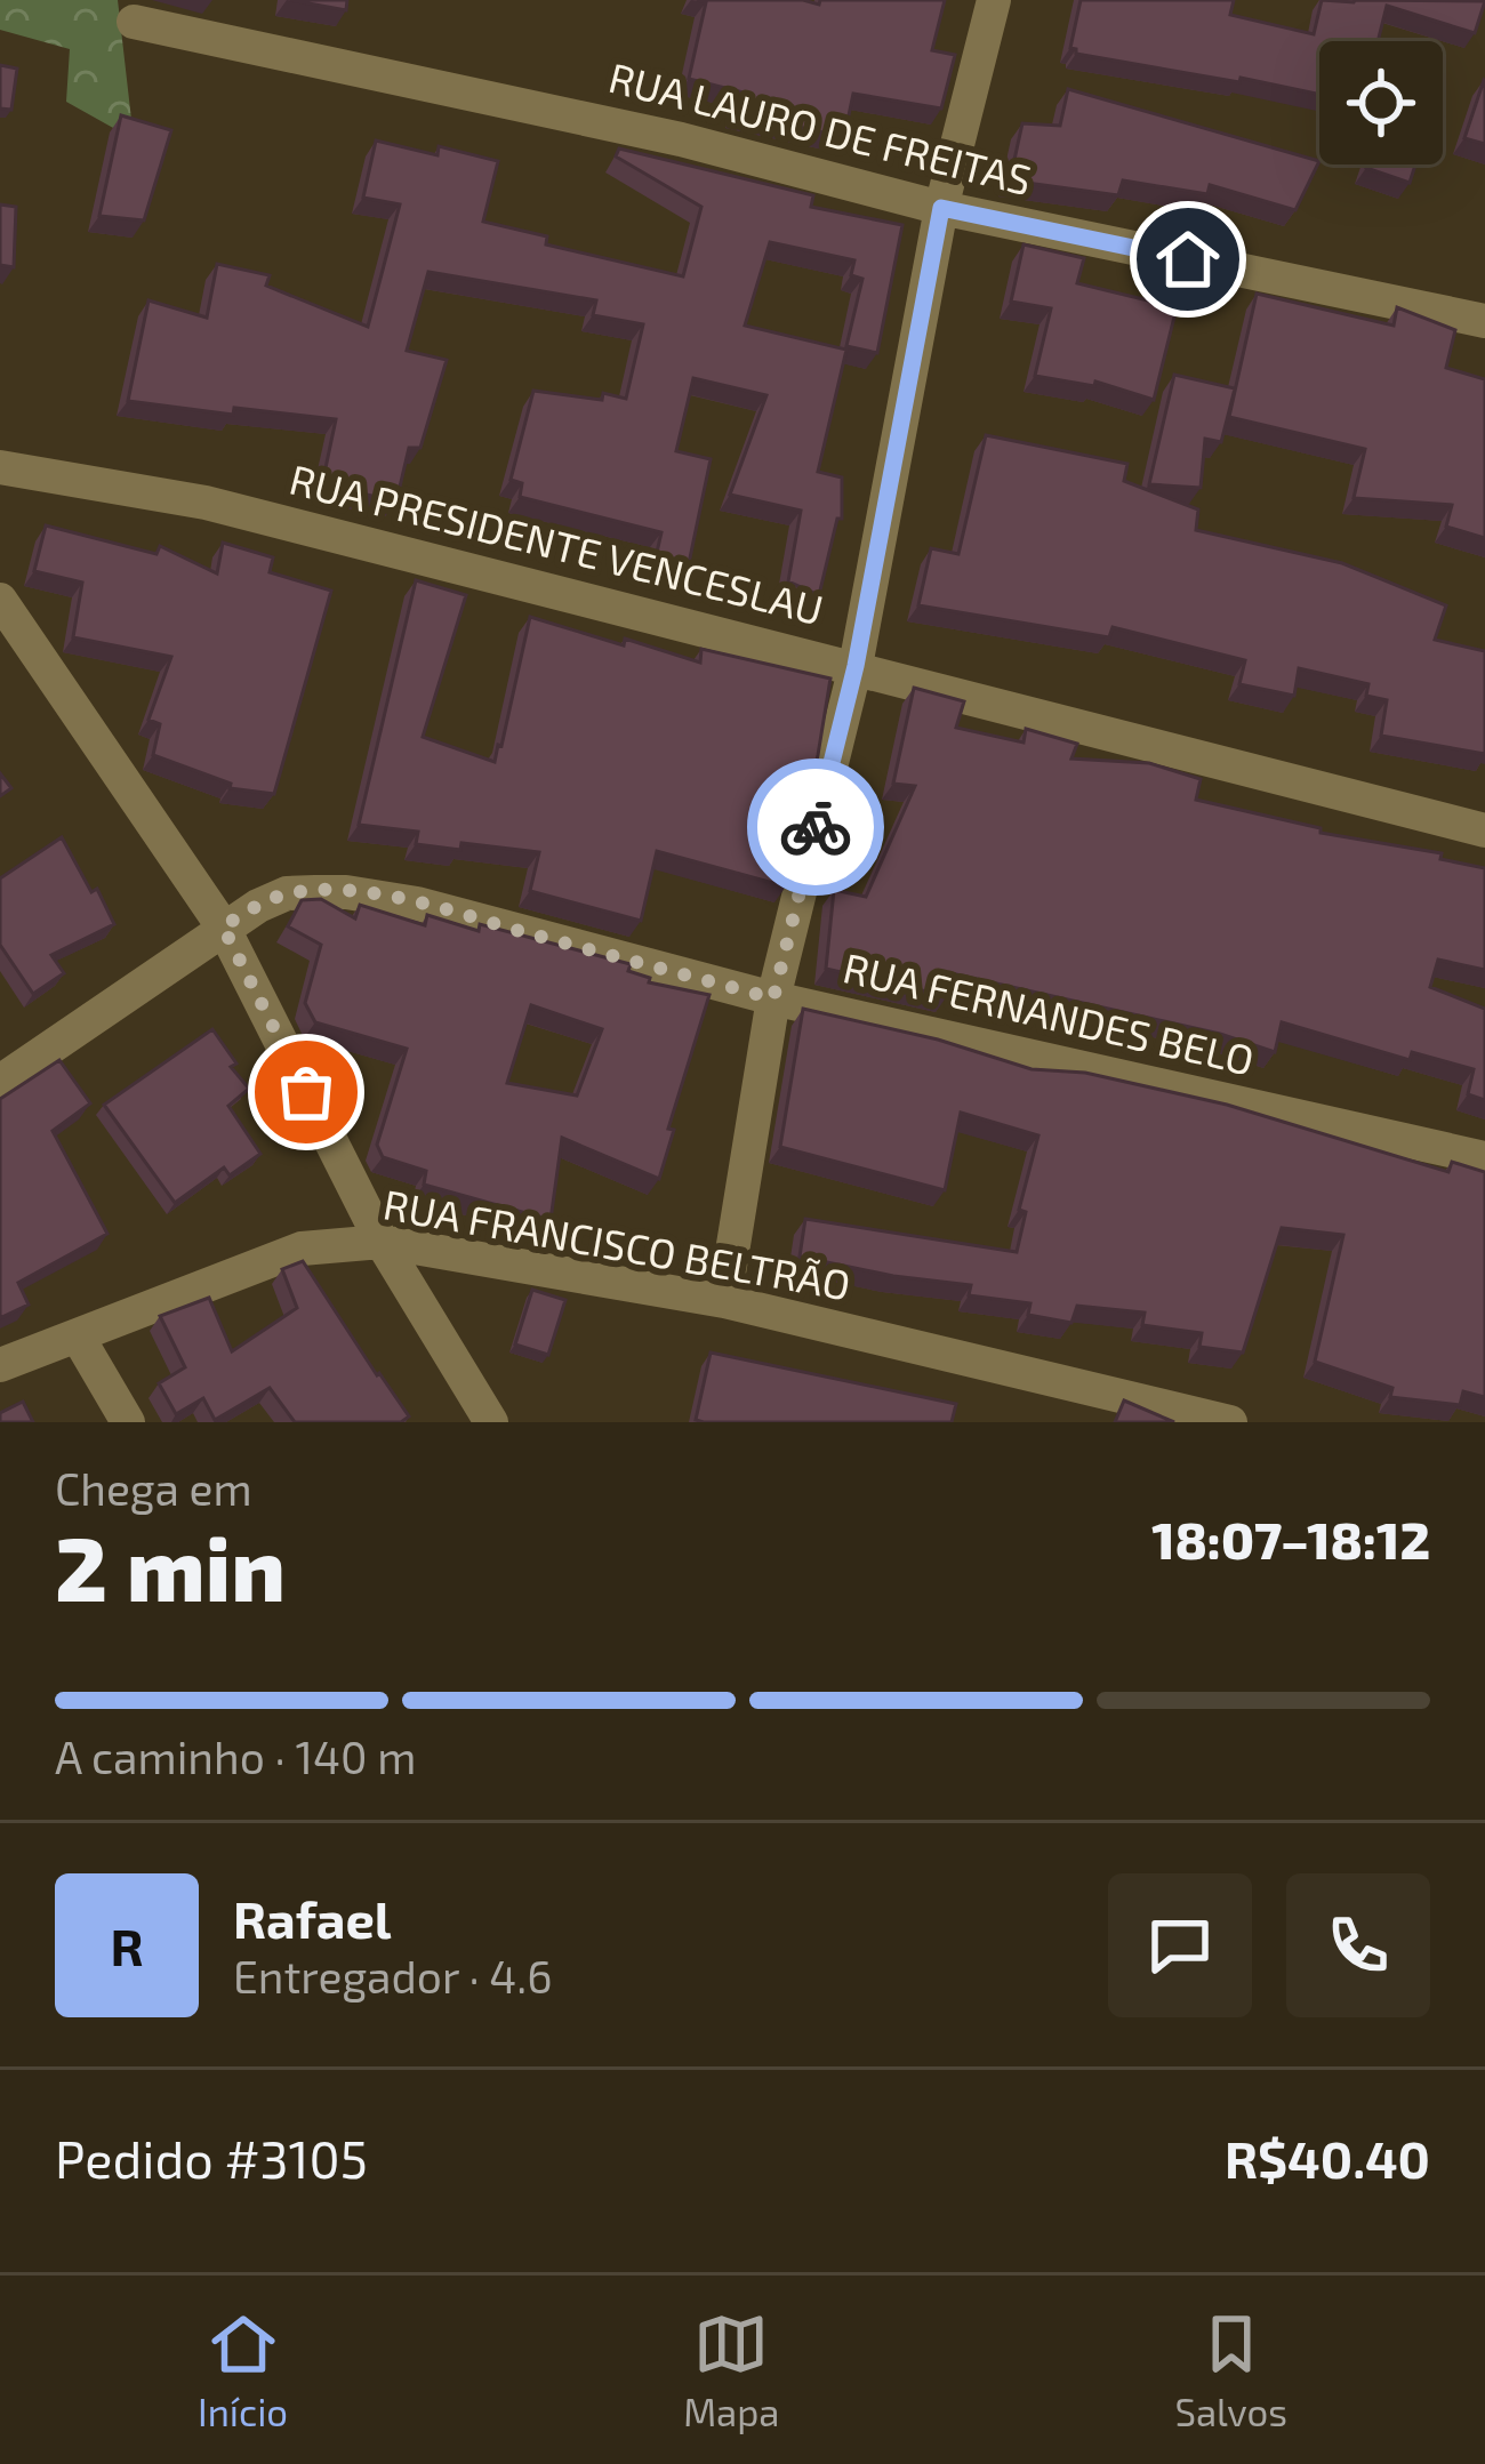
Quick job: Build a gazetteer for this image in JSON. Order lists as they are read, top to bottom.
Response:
{
  "streets": {
    "street": [
      "RUA LAURO DE FREITAS",
      "RUA PRESIDENTE VENCESLAU",
      "RUA FERNANDES BELO",
      "RUA FRANCISCO BELTRÃO"
    ]
  },
  "page": {
    "heading": ["2 min", "Chega em", "18:07–18:12"],
    "panel": [
      "Rafael",
      "Entregador · 4.6",
      "Pedido #3105",
      "R$40.40"
    ],
    "bar": "A caminho · 140 m",
    "round": "R",
    "tabs": ["Início", "Mapa", "Salvos"]
  }
}
